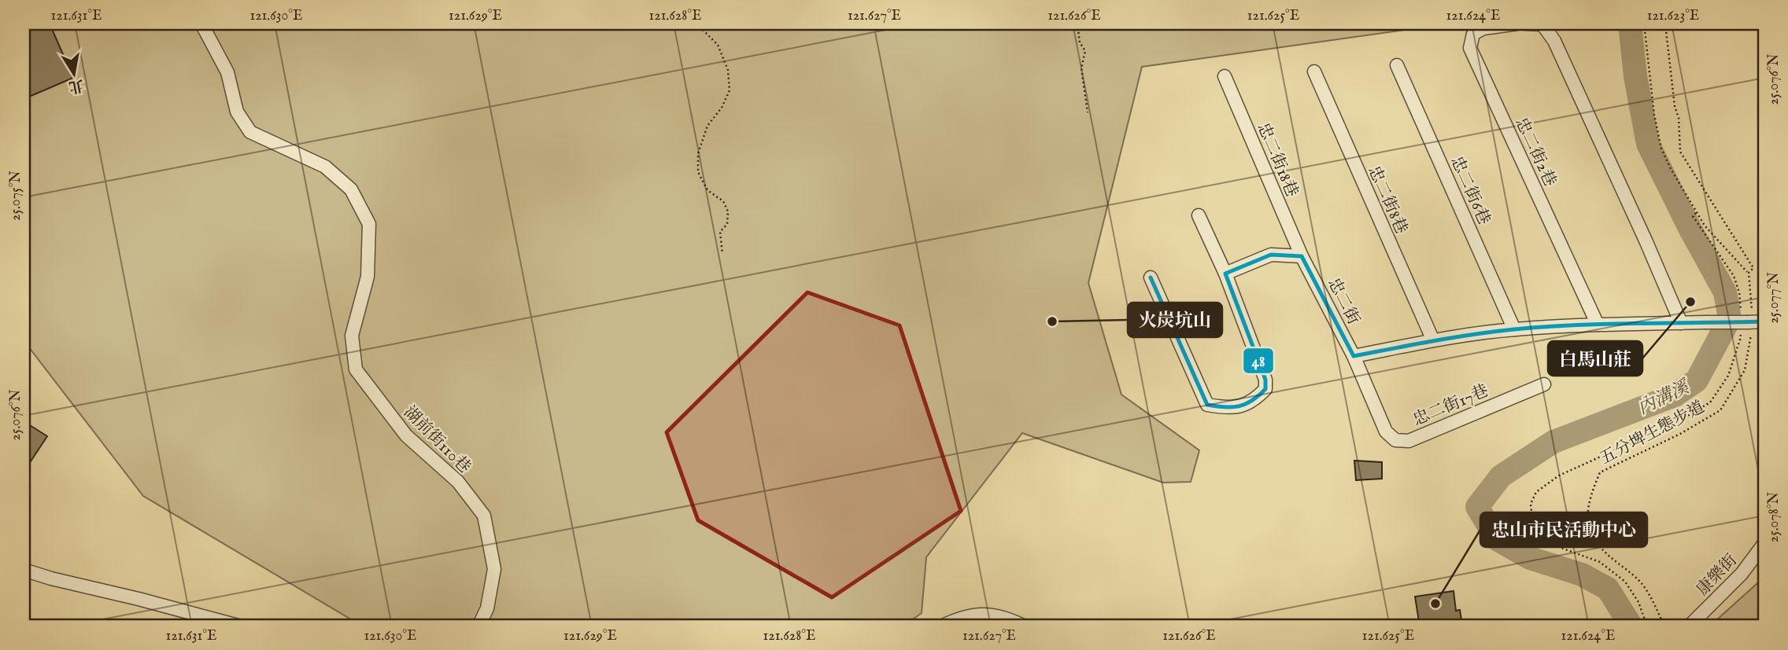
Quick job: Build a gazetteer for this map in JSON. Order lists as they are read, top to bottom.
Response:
{
  "streets": {
    "street": [
      "忠二街2巷",
      "忠二街18巷",
      "忠二街6巷",
      "忠二街8巷",
      "忠二街",
      "忠二街17巷",
      "湖前街110巷",
      "康樂街"
    ],
    "path": ["五分埤生態步道"]
  },
  "crossings": [
    ["忠二街18巷", "忠二街"],
    ["忠二街", "忠二街17巷"]
  ],
  "water": ["內溝溪"],
  "places": ["白馬山莊", "火炭坑山", "忠山市民活動中心"],
  "lines": ["transit line 48"],
  "north": "bottom",
  "coordinates": [
    "121.631°E",
    "121.630°E",
    "121.629°E",
    "121.628°E",
    "121.627°E",
    "121.626°E",
    "121.625°E",
    "121.624°E",
    "121.623°E",
    "25.076°N",
    "25.075°N",
    "25.077°N",
    "25.078°N"
  ]
}
